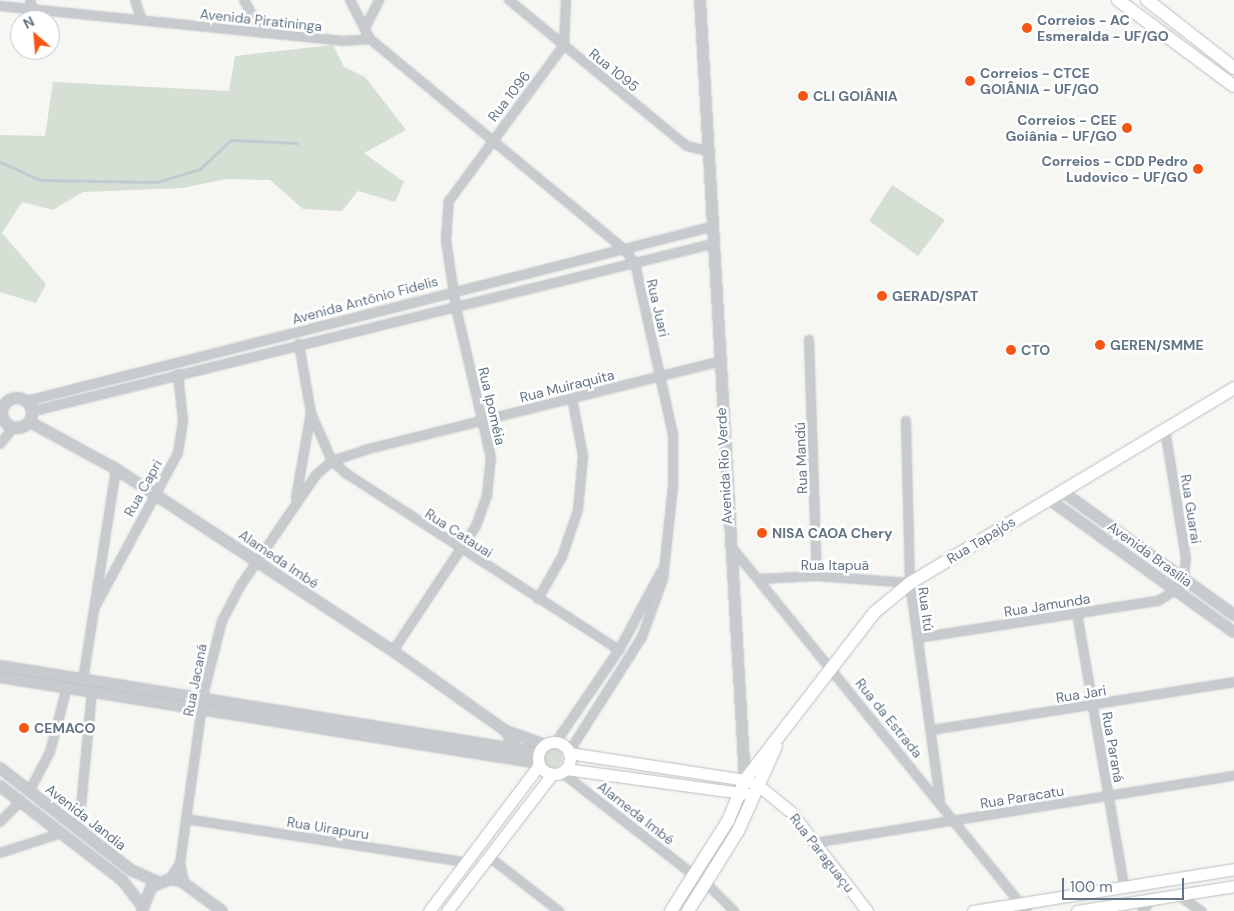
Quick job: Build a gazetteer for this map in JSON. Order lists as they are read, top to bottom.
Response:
{
  "streets": {
    "main road": ["Avenida Rio Verde", "Rua Tapajós", "Rua Paraguaçu"],
    "street": [
      "Avenida Piratininga",
      "Rua 1095",
      "Rua 1096",
      "Avenida Antônio Fidelis",
      "Rua Juari",
      "Rua Muiraquita",
      "Rua Ipoméia",
      "Rua Mandú",
      "Rua Capri",
      "Rua Guarai",
      "Rua Catauai",
      "Avenida Brasília",
      "Alameda Imbé",
      "Rua Itapuã",
      "Rua Jamunda",
      "Rua Itú",
      "Rua Jacaná",
      "Rua Jari",
      "Rua da Estrada",
      "Rua Paraná",
      "Rua Paracatu",
      "Avenida Jandia",
      "Rua Uirapuru"
    ]
  },
  "crossings": [
    ["Rua 1095", "Rua 1096"],
    ["Rua 1095", "Avenida Rio Verde"],
    ["Rua 1096", "Rua Ipoméia"],
    ["Avenida Antônio Fidelis", "Rua Juari"],
    ["Avenida Antônio Fidelis", "Rua Ipoméia"],
    ["Avenida Antônio Fidelis", "Avenida Rio Verde"],
    ["Avenida Antônio Fidelis", "Rua Capri"],
    ["Avenida Antônio Fidelis", "Alameda Imbé"],
    ["Avenida Antônio Fidelis", "Rua Jacaná"],
    ["Rua Juari", "Rua Muiraquita"],
    ["Rua Muiraquita", "Rua Ipoméia"],
    ["Rua Muiraquita", "Avenida Rio Verde"],
    ["Rua Muiraquita", "Rua Catauai"],
    ["Rua Ipoméia", "Rua Catauai"],
    ["Rua Ipoméia", "Alameda Imbé"],
    ["Rua Mandú", "Rua Itapuã"],
    ["Avenida Rio Verde", "Rua Tapajós"],
    ["Avenida Rio Verde", "Alameda Imbé"],
    ["Avenida Rio Verde", "Rua da Estrada"],
    ["Rua Capri", "Alameda Imbé"],
    ["Rua Guarai", "Rua Tapajós"],
    ["Rua Guarai", "Avenida Brasília"],
    ["Rua Tapajós", "Avenida Brasília"],
    ["Rua Tapajós", "Rua Itapuã"],
    ["Rua Tapajós", "Rua Itú"],
    ["Rua Tapajós", "Rua da Estrada"],
    ["Rua Tapajós", "Rua Paraguaçu"],
    ["Avenida Brasília", "Rua Jamunda"],
    ["Alameda Imbé", "Rua Jacaná"],
    ["Rua Itapuã", "Rua Itú"],
    ["Rua Itapuã", "Rua da Estrada"],
    ["Rua Jamunda", "Rua Itú"],
    ["Rua Jamunda", "Rua Paraná"],
    ["Rua Itú", "Rua Jari"],
    ["Rua Itú", "Rua da Estrada"],
    ["Rua Jacaná", "Rua Uirapuru"],
    ["Rua Jari", "Rua Paraná"],
    ["Rua da Estrada", "Rua Paracatu"],
    ["Rua Paraná", "Rua Paracatu"],
    ["Rua Paracatu", "Rua Paraguaçu"]
  ],
  "places": [
    "Correios - AC Esmeralda - UF/GO",
    "Correios - CTCE GOIÂNIA - UF/GO",
    "CLI GOIÂNIA",
    "Correios - CEE Goiânia - UF/GO",
    "Correios - CDD Pedro Ludovico - UF/GO",
    "GERAD/SPAT",
    "GEREN/SMME",
    "CTO",
    "NISA CAOA Chery",
    "CEMACO"
  ],
  "scale_bar": "100 m",
  "north": "top left"
}
